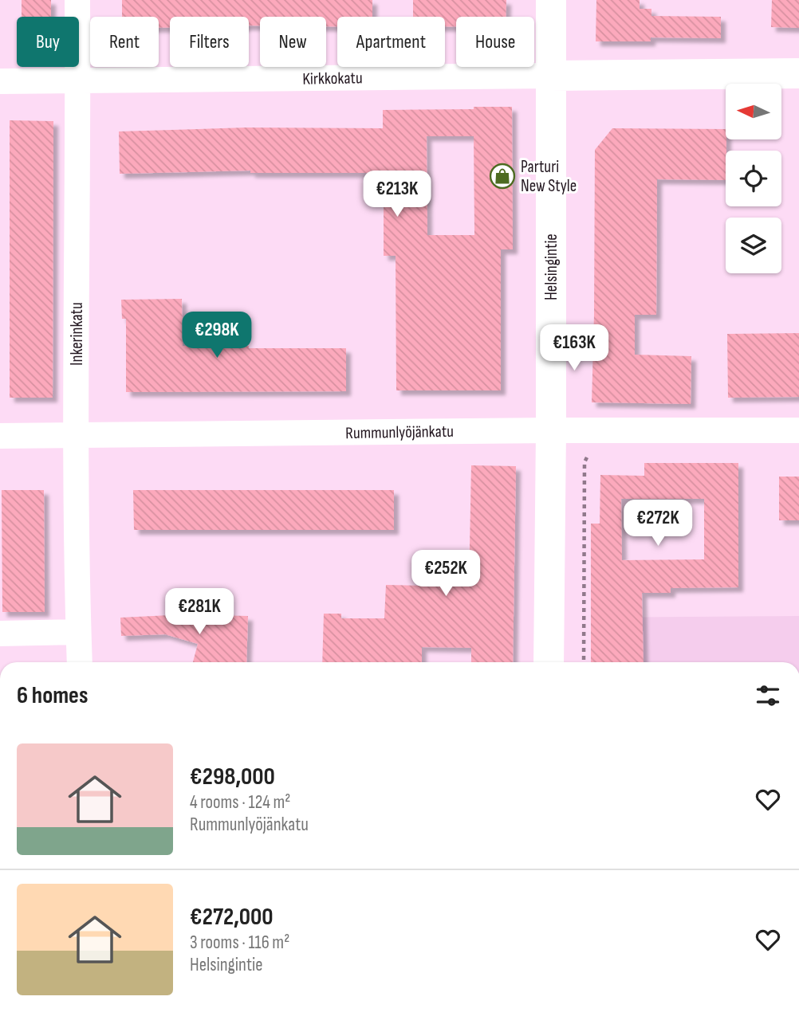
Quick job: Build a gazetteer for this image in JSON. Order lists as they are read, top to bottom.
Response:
{
  "streets": {
    "main road": ["Kirkkokatu", "Helsingintie"],
    "street": ["Inkerinkatu", "Rummunlyöjänkatu"]
  },
  "crossings": [
    ["Kirkkokatu", "Helsingintie"],
    ["Kirkkokatu", "Inkerinkatu"],
    ["Helsingintie", "Rummunlyöjänkatu"],
    ["Inkerinkatu", "Rummunlyöjänkatu"]
  ],
  "places": {
    "shop": ["Parturi New Style"]
  },
  "north": "left",
  "page": {
    "chip": [
      "Buy",
      "Rent",
      "Filters",
      "New",
      "Apartment",
      "House"
    ],
    "price": [
      "€213K",
      "€298K",
      "€163K",
      "€272K",
      "€252K",
      "€281K"
    ],
    "heading": "6 homes",
    "list": [
      {
        "name": "€298,000",
        "note": "4 rooms · 124 m² · Rummunlyöjänkatu"
      },
      {
        "name": "€272,000",
        "note": "3 rooms · 116 m² · Helsingintie"
      }
    ]
  }
}
